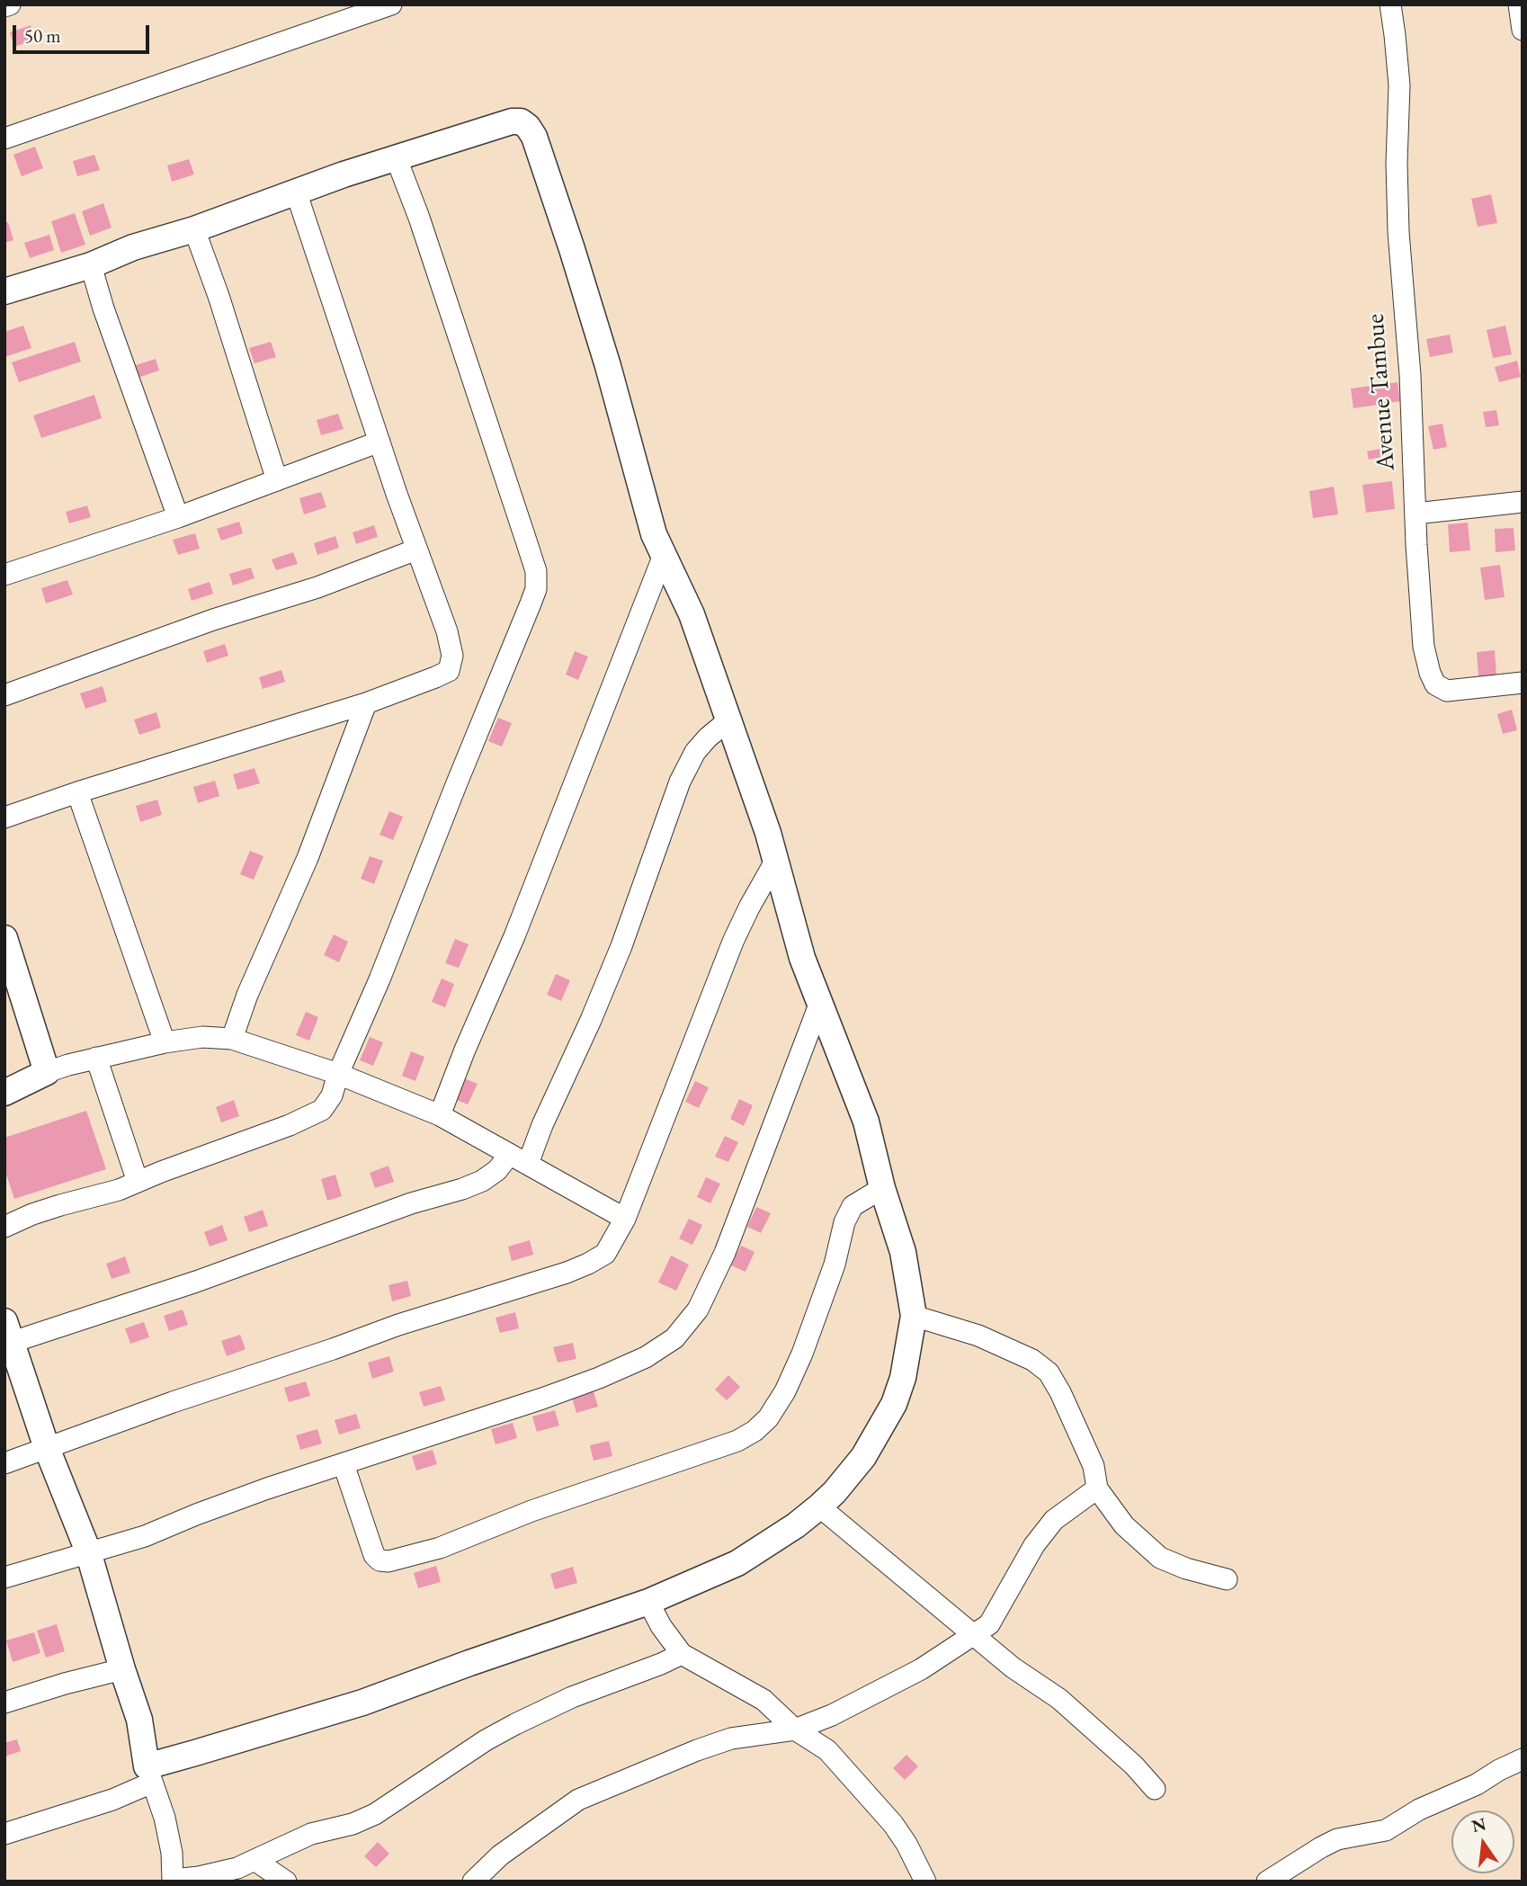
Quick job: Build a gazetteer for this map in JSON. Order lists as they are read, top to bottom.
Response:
{
  "streets": {
    "street": ["Avenue Tambue"]
  },
  "scale_bar": "50 m",
  "north": "top"
}
